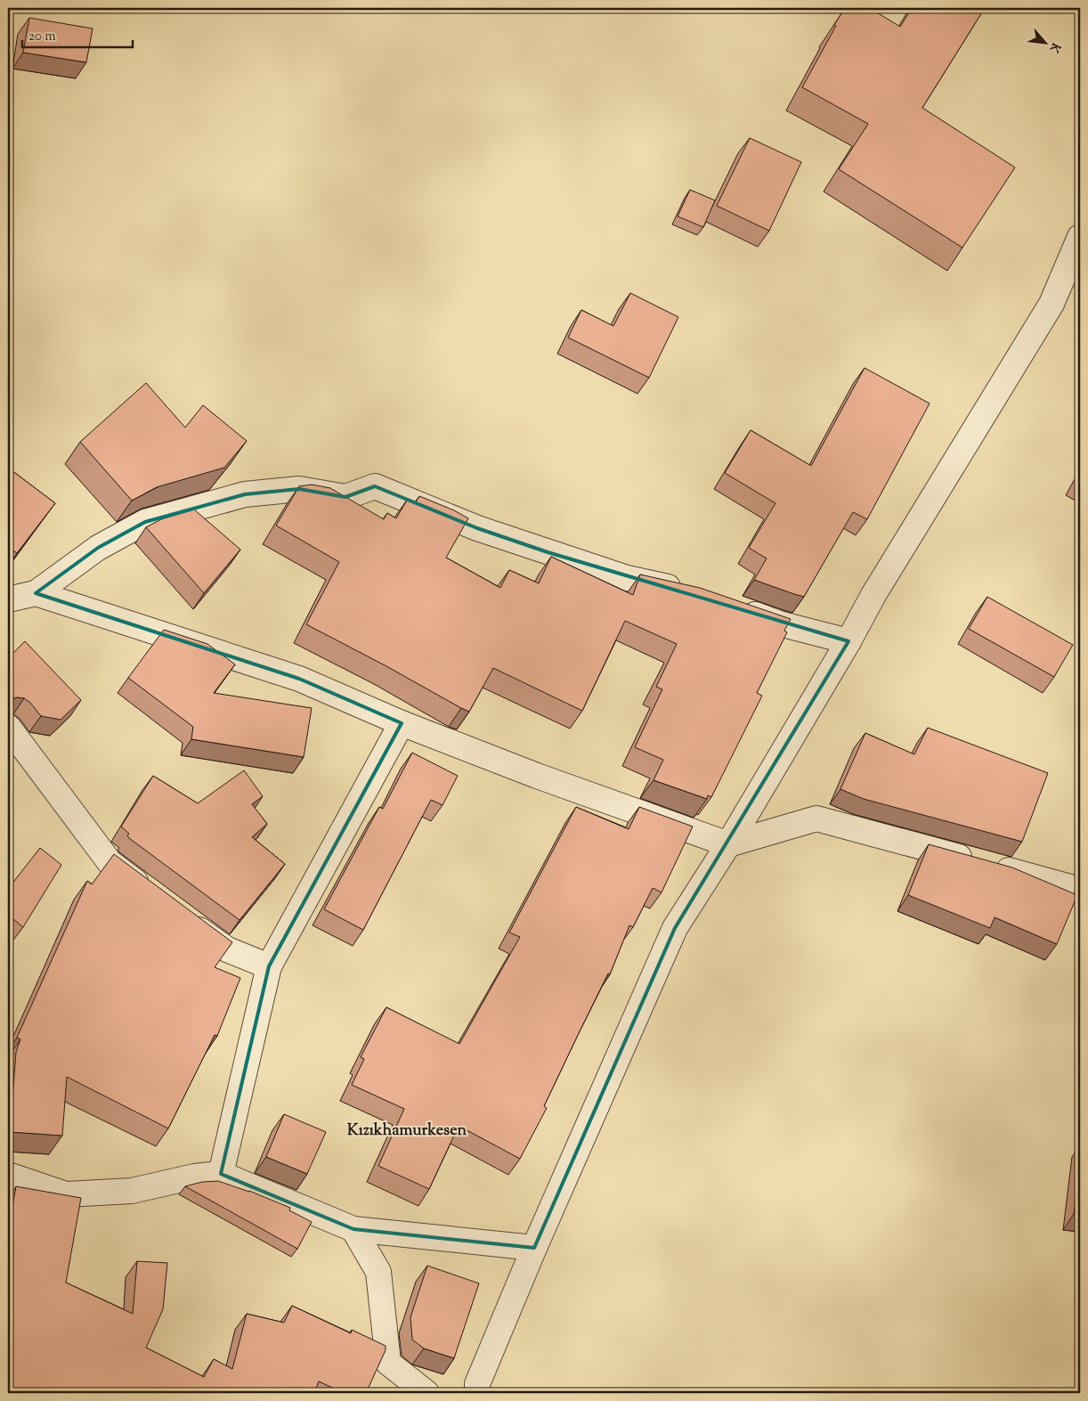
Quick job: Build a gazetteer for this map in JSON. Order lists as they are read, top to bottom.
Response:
{
  "districts": ["Kızıkhamurkesen"],
  "scale_bar": "20 m",
  "north": "bottom right"
}
